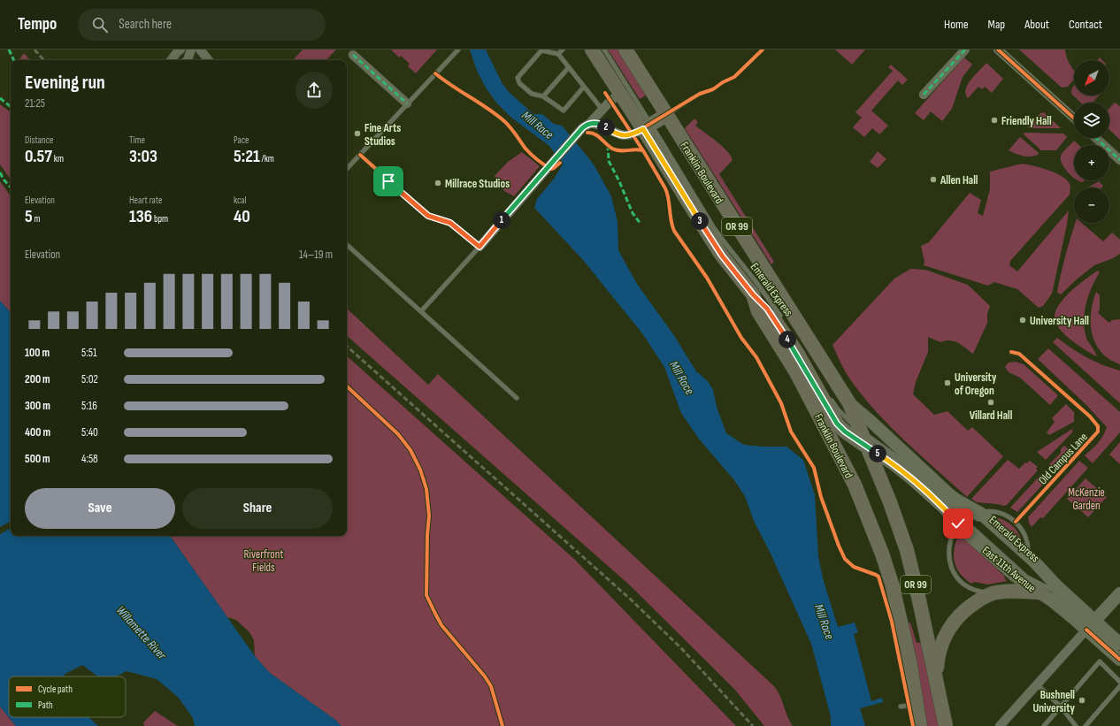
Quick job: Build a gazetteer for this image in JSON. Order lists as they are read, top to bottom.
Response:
{
  "streets": {
    "main road": ["Franklin Boulevard", "OR 99", "East 11th Avenue"],
    "lane": ["Emerald Express", "Old Campus Lane"]
  },
  "crossings": [
    ["Franklin Boulevard", "Emerald Express"],
    ["Franklin Boulevard", "East 11th Avenue"],
    ["Emerald Express", "East 11th Avenue"],
    ["Old Campus Lane", "East 11th Avenue"]
  ],
  "water": ["Mill Race", "Willamette River"],
  "parks": ["McKenzie Garden", "Riverfront Fields"],
  "places": [
    "Friendly Hall",
    "Fine Arts Studios",
    "Allen Hall",
    "Millrace Studios",
    "University Hall",
    "University of Oregon",
    "Villard Hall",
    "Bushnell University"
  ],
  "legend": ["Cycle path", "Path"],
  "north": "bottom left",
  "page": {
    "header": "Tempo",
    "search": "Search here",
    "nav": [
      "Home",
      "Map",
      "About",
      "Contact"
    ],
    "map_buttons": ["+", "−"],
    "heading": ["Evening run", "21:25"],
    "pins": [
      "2",
      "1",
      "3",
      "4",
      "5"
    ],
    "stats": [
      ["Distance", "0.57 km"],
      ["Time", "3:03"],
      ["Pace", "5:21 /km"],
      ["Elevation", "5 m"],
      ["Heart rate", "136 bpm"],
      ["kcal", "40"]
    ],
    "chart": ["Elevation", "14–19 m"],
    "list": [
      {
        "name": "100 m",
        "note": "5:51"
      },
      {
        "name": "200 m",
        "note": "5:02"
      },
      {
        "name": "300 m",
        "note": "5:16"
      },
      {
        "name": "400 m",
        "note": "5:40"
      },
      {
        "name": "500 m",
        "note": "4:58"
      }
    ],
    "buttons": ["Save", "Share"]
  }
}
